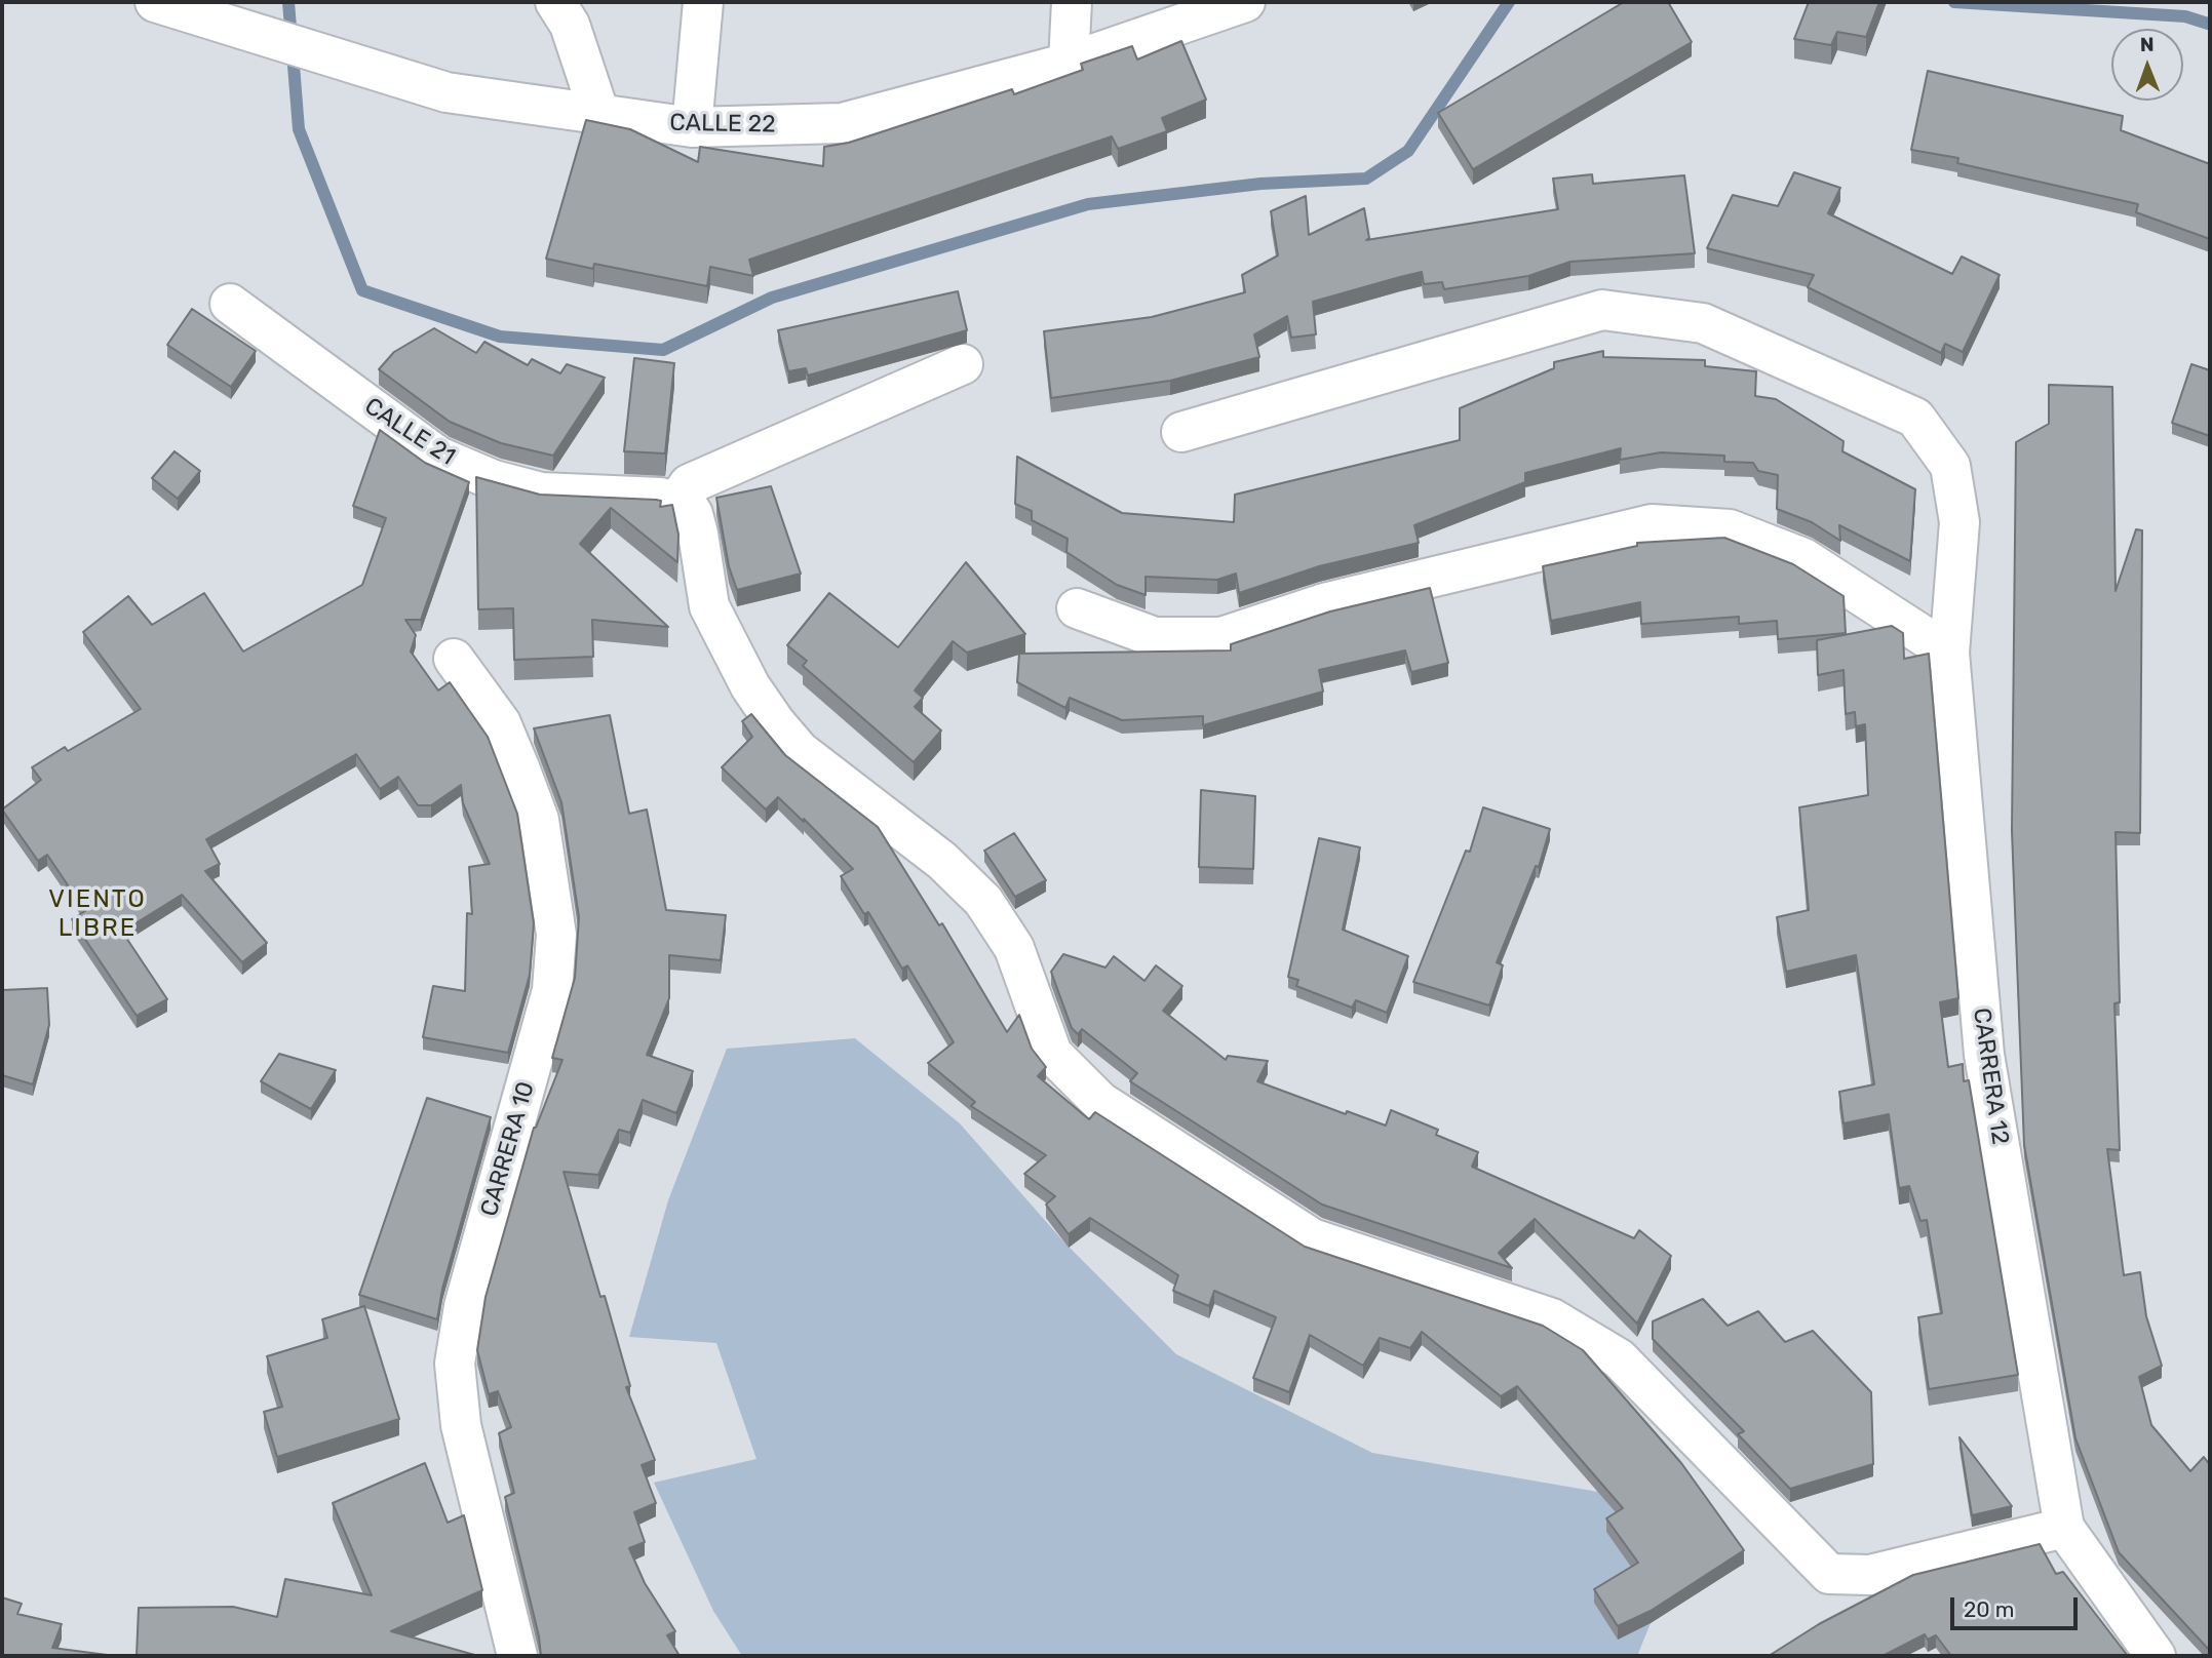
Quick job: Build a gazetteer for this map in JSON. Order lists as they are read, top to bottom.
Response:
{
  "streets": {
    "street": [
      "CALLE 22",
      "CALLE 21",
      "CARRERA 12",
      "CARRERA 10"
    ]
  },
  "districts": ["VIENTO LIBRE"],
  "scale_bar": "20 m",
  "north": "top"
}
